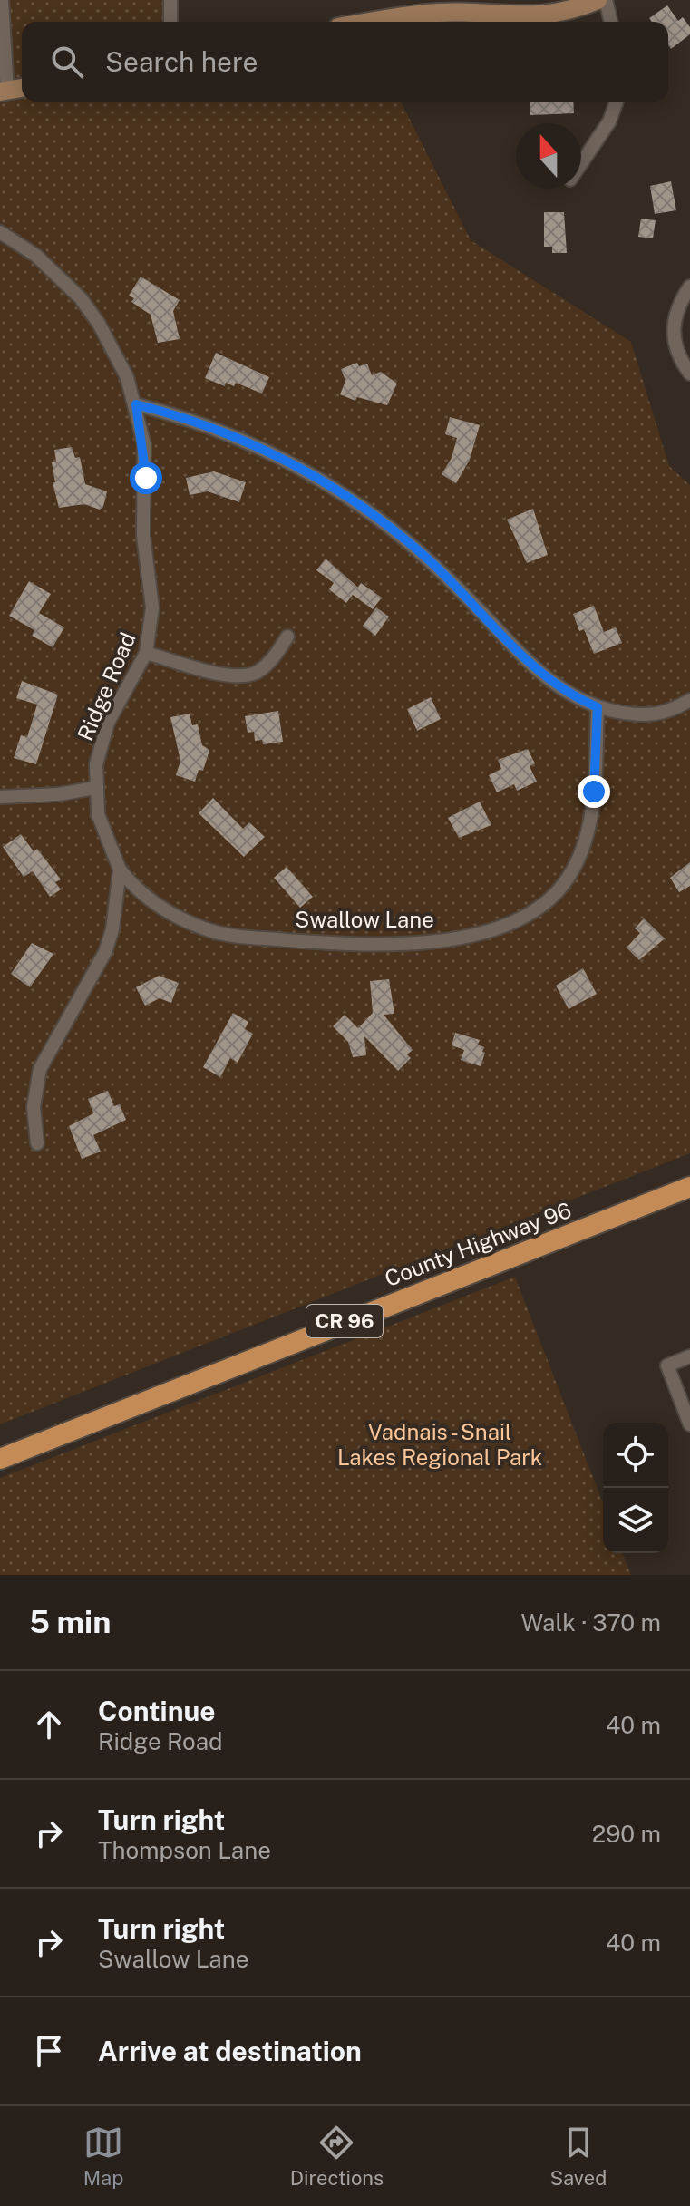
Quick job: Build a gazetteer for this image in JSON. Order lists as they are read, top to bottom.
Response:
{
  "streets": {
    "main road": ["County Highway 96", "CR 96"],
    "street": ["Ridge Road", "Swallow Lane"]
  },
  "crossings": [
    ["Ridge Road", "Swallow Lane"]
  ],
  "parks": ["Vadnais - Snail Lakes Regional Park"],
  "north": "top",
  "page": {
    "search": "Search here",
    "heading": ["5 min", "Walk · 370 m"],
    "list": [
      ["Continue", "Ridge Road", "40 m"],
      ["Turn right", "Thompson Lane", "290 m"],
      ["Turn right", "Swallow Lane", "40 m"],
      "Arrive at destination"
    ],
    "nav": ["Map", "Directions", "Saved"]
  }
}
